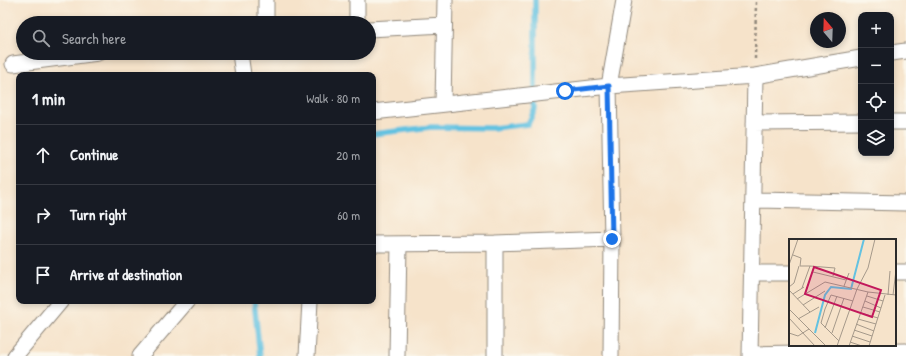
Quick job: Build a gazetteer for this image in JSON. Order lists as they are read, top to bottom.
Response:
{
  "north": "top",
  "page": {
    "map_buttons": ["+", "−"],
    "search": "Search here",
    "heading": ["1 min", "Walk · 80 m"],
    "list": [
      ["Continue", "20 m"],
      ["Turn right", "60 m"],
      "Arrive at destination"
    ]
  }
}
